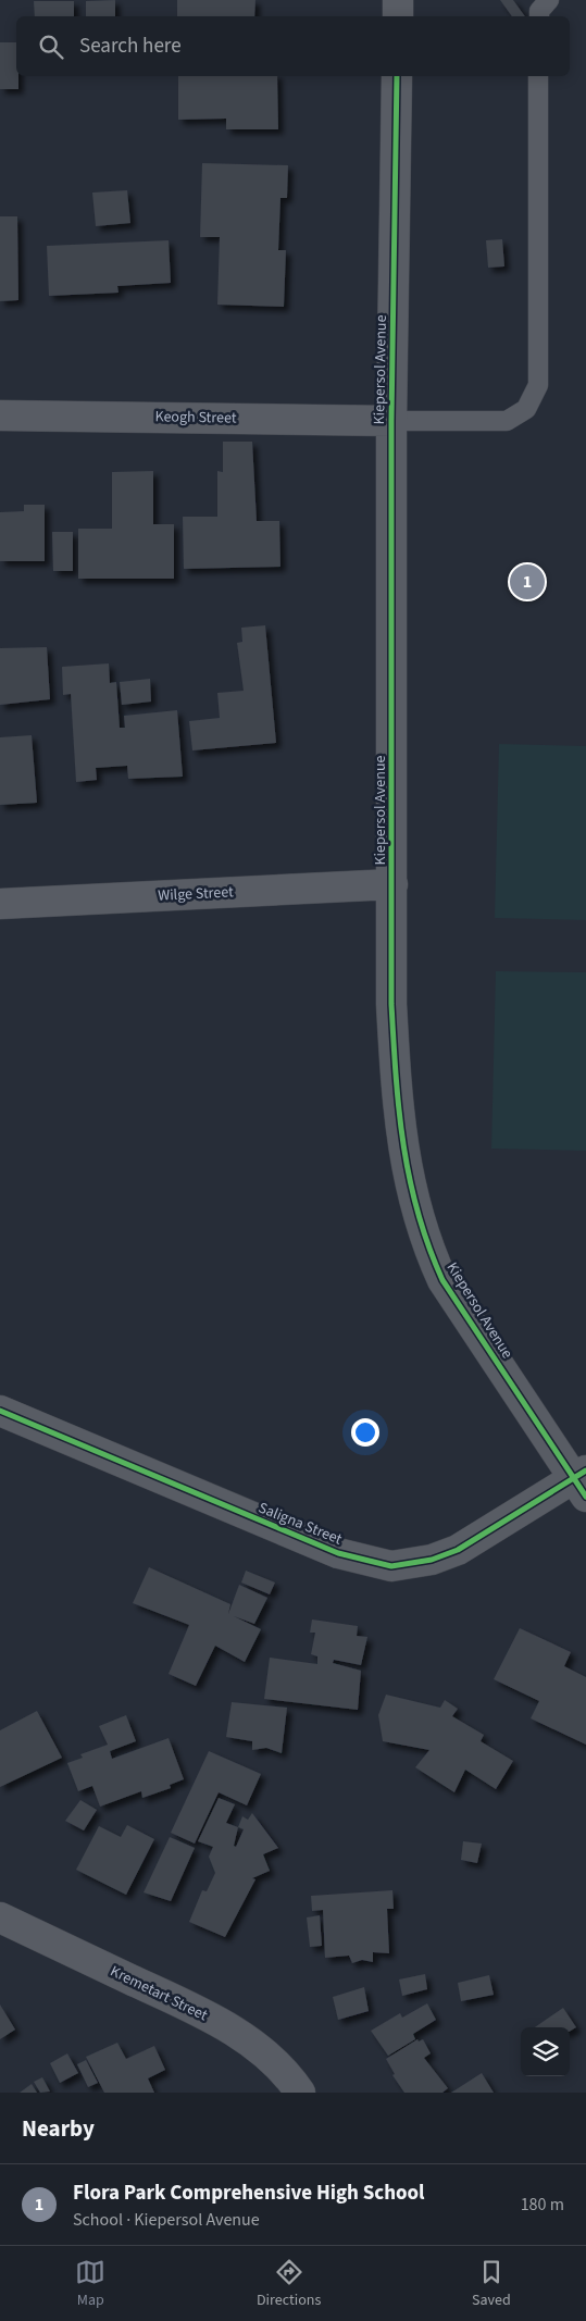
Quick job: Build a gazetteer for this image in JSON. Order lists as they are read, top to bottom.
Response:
{
  "streets": {
    "street": [
      "Kiepersol Avenue",
      "Keogh Street",
      "Wilge Street",
      "Saligna Street",
      "Kremetart Street"
    ]
  },
  "crossings": [
    ["Kiepersol Avenue", "Keogh Street"],
    ["Kiepersol Avenue", "Wilge Street"],
    ["Kiepersol Avenue", "Saligna Street"]
  ],
  "page": {
    "search": "Search here",
    "pins": "1",
    "heading": "Nearby",
    "list": [
      {
        "mark": "1",
        "name": "Flora Park Comprehensive High School",
        "note": "School · Kiepersol Avenue",
        "value": "180 m"
      }
    ],
    "nav": ["Map", "Directions", "Saved"]
  }
}
